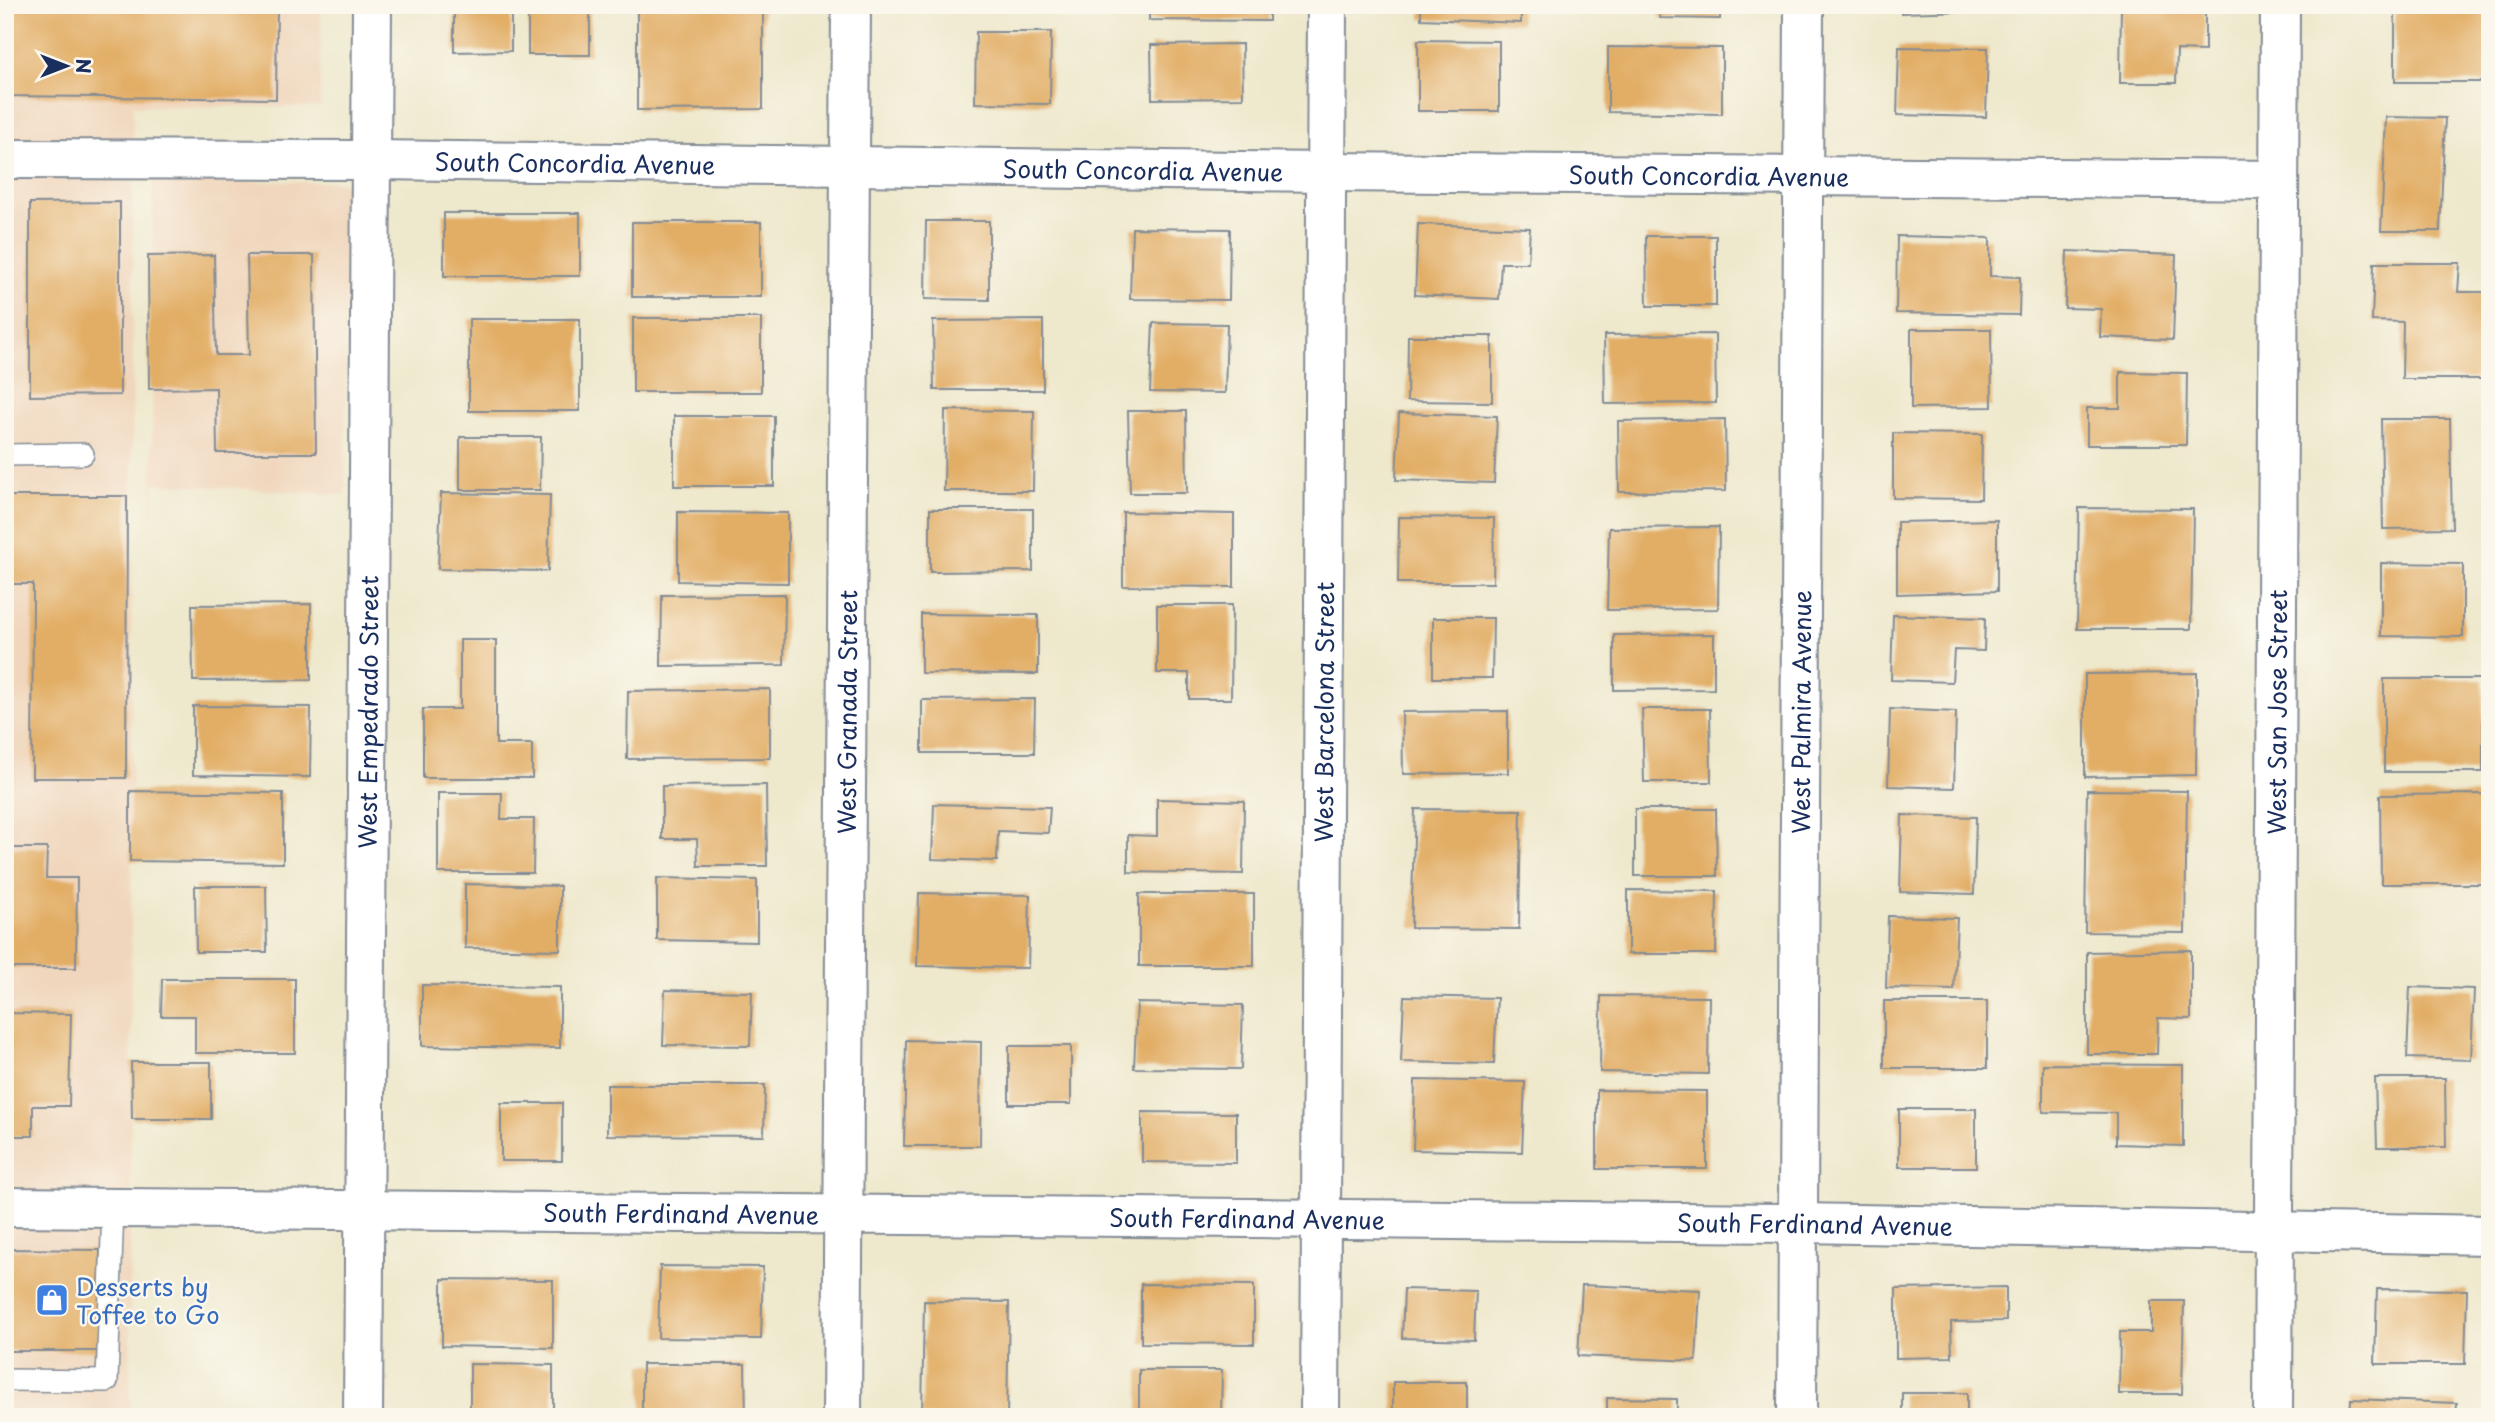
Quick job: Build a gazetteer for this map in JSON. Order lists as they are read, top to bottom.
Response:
{
  "streets": {
    "street": [
      "South Concordia Avenue",
      "West Empedrado Street",
      "West Granada Street",
      "West Barcelona Street",
      "West Palmira Avenue",
      "West San Jose Street",
      "South Ferdinand Avenue"
    ]
  },
  "crossings": [
    ["South Concordia Avenue", "West Empedrado Street"],
    ["South Concordia Avenue", "West Granada Street"],
    ["South Concordia Avenue", "West Barcelona Street"],
    ["South Concordia Avenue", "West Palmira Avenue"],
    ["South Concordia Avenue", "West San Jose Street"],
    ["West Empedrado Street", "South Ferdinand Avenue"],
    ["West Granada Street", "South Ferdinand Avenue"],
    ["West Barcelona Street", "South Ferdinand Avenue"],
    ["West Palmira Avenue", "South Ferdinand Avenue"],
    ["West San Jose Street", "South Ferdinand Avenue"]
  ],
  "places": {
    "shop": ["Desserts by Toffee to Go"]
  },
  "north": "right"
}
